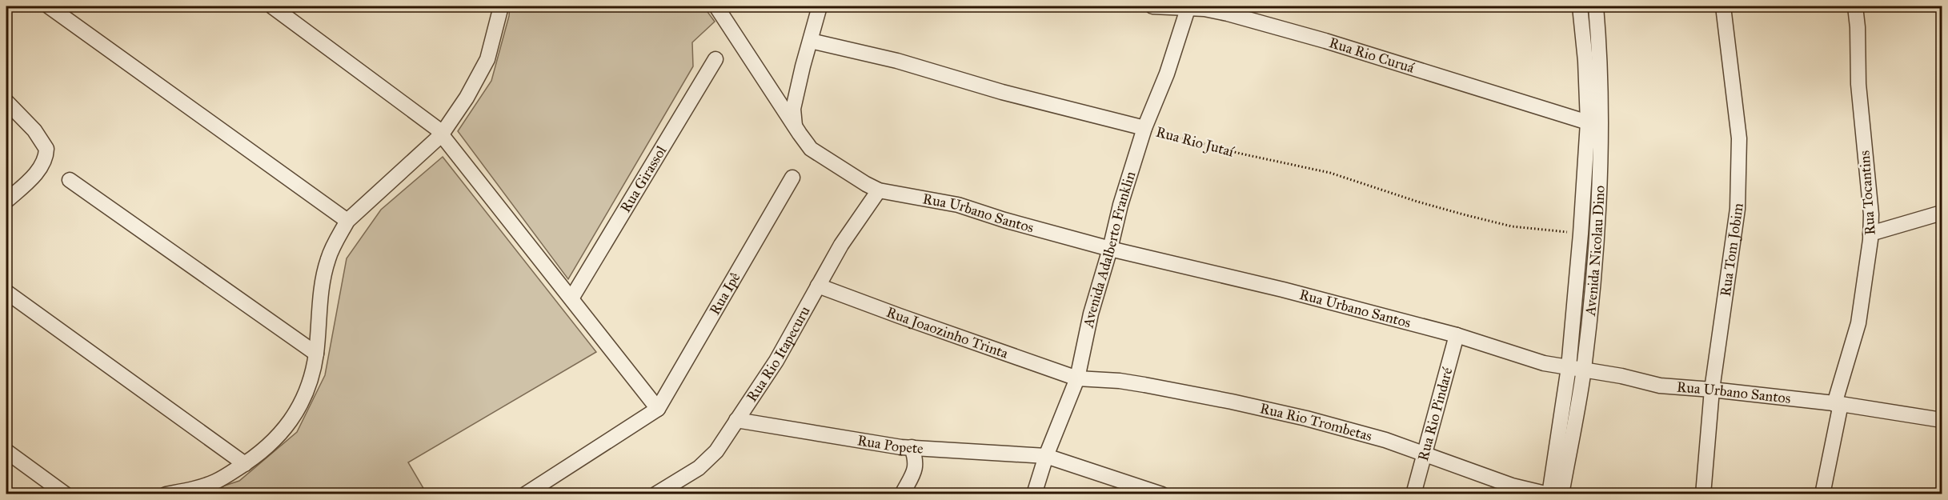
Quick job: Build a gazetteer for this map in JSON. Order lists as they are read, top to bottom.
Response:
{
  "streets": {
    "street": [
      "Rua Rio Curuá",
      "Rua Rio Jutaí",
      "Rua Girassol",
      "Rua Tocantins",
      "Rua Urbano Santos",
      "Avenida Adalberto Franklin",
      "Rua Tom Jobim",
      "Avenida Nicolau Dino",
      "Rua Ipê",
      "Rua Joaozinho Trinta",
      "Rua Rio Itapecuru",
      "Rua Rio Pindaré",
      "Rua Rio Trombetas",
      "Rua Popete"
    ]
  },
  "crossings": [
    ["Rua Rio Curuá", "Avenida Adalberto Franklin"],
    ["Rua Rio Curuá", "Avenida Nicolau Dino"],
    ["Rua Rio Jutaí", "Avenida Adalberto Franklin"],
    ["Rua Rio Jutaí", "Avenida Nicolau Dino"],
    ["Rua Tocantins", "Rua Urbano Santos"],
    ["Rua Urbano Santos", "Avenida Adalberto Franklin"],
    ["Rua Urbano Santos", "Rua Tom Jobim"],
    ["Rua Urbano Santos", "Avenida Nicolau Dino"],
    ["Rua Urbano Santos", "Rua Rio Itapecuru"],
    ["Rua Urbano Santos", "Rua Rio Pindaré"],
    ["Avenida Adalberto Franklin", "Rua Joaozinho Trinta"],
    ["Avenida Adalberto Franklin", "Rua Rio Trombetas"],
    ["Avenida Adalberto Franklin", "Rua Popete"],
    ["Avenida Nicolau Dino", "Rua Rio Trombetas"],
    ["Rua Joaozinho Trinta", "Rua Rio Itapecuru"],
    ["Rua Joaozinho Trinta", "Rua Rio Trombetas"],
    ["Rua Rio Itapecuru", "Rua Popete"],
    ["Rua Rio Pindaré", "Rua Rio Trombetas"]
  ]
}
